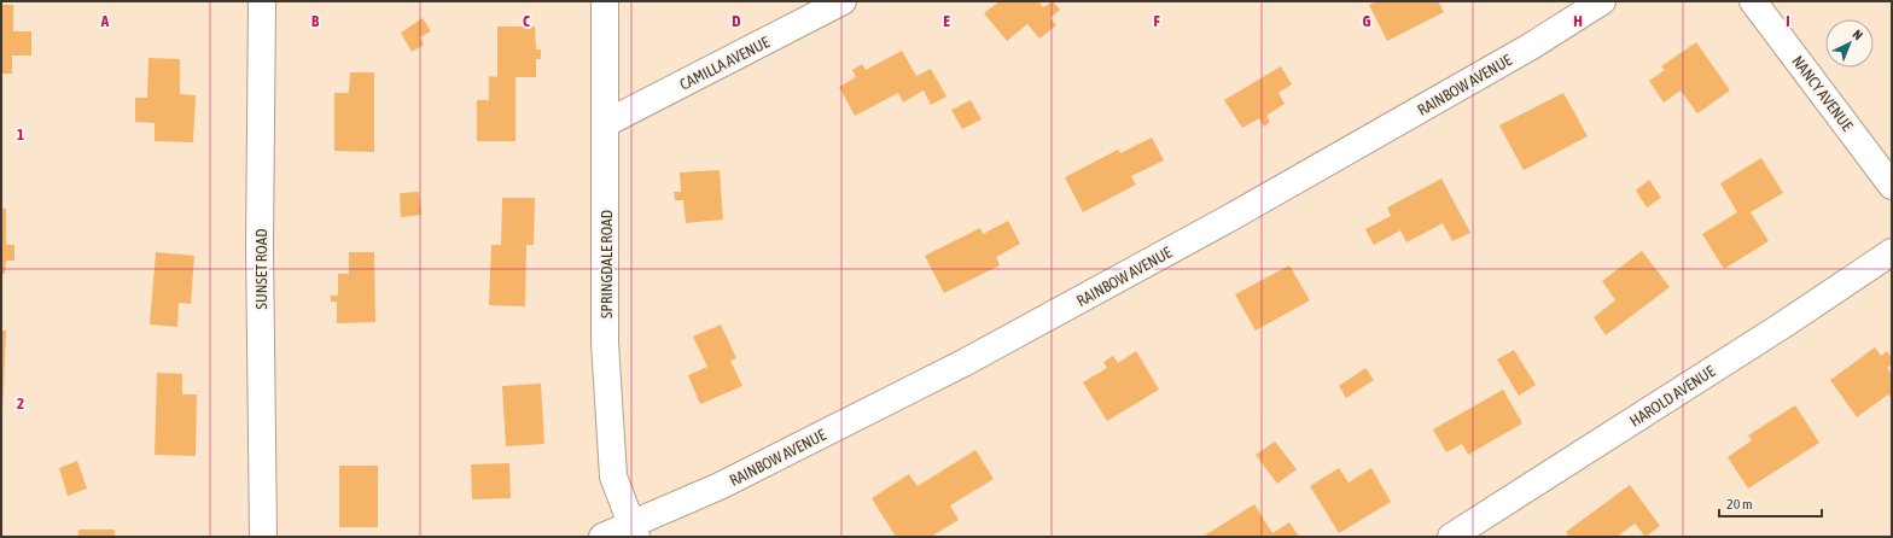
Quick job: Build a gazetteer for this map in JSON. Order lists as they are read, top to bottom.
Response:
{
  "streets": {
    "street": [
      "CAMILLA AVENUE",
      "RAINBOW AVENUE",
      "NANCY AVENUE",
      "SPRINGDALE ROAD",
      "SUNSET ROAD",
      "HAROLD AVENUE"
    ]
  },
  "crossings": [
    ["CAMILLA AVENUE", "SPRINGDALE ROAD"],
    ["RAINBOW AVENUE", "SPRINGDALE ROAD"]
  ],
  "scale_bar": "20 m",
  "north": "top right",
  "grid": {
    "columns": [
      "A",
      "B",
      "C",
      "D",
      "E",
      "F",
      "G",
      "H",
      "I"
    ],
    "rows": ["1", "2"]
  }
}
